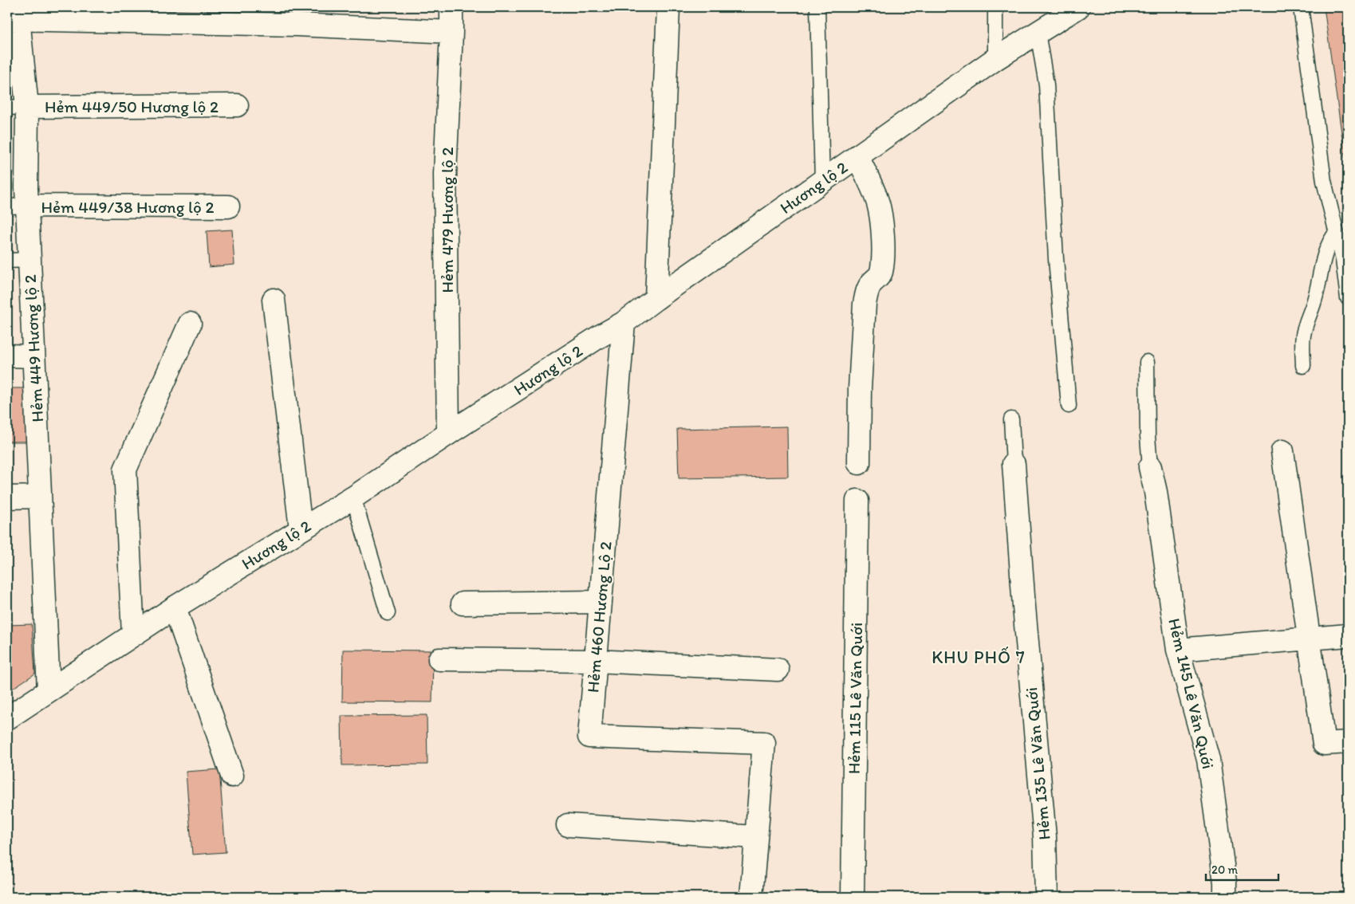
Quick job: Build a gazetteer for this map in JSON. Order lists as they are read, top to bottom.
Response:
{
  "streets": {
    "street": [
      "Hẻm 449/50 Hương lộ 2",
      "Hương lộ 2",
      "Hẻm 449/38 Hương lộ 2",
      "Hẻm 479 Hương lộ 2",
      "Hẻm 449 Hương lộ 2",
      "Hẻm 460 Hương Lộ 2",
      "Hẻm 145 Lê Văn Quới",
      "Hẻm 115 Lê Văn Quới",
      "Hẻm 135 Lê Văn Quới"
    ]
  },
  "crossings": [
    ["Hẻm 449/50 Hương lộ 2", "Hẻm 449 Hương lộ 2"],
    ["Hương lộ 2", "Hẻm 479 Hương lộ 2"],
    ["Hương lộ 2", "Hẻm 449 Hương lộ 2"],
    ["Hương lộ 2", "Hẻm 460 Hương Lộ 2"],
    ["Hẻm 449/38 Hương lộ 2", "Hẻm 449 Hương lộ 2"]
  ],
  "districts": ["KHU PHỐ 7"],
  "scale_bar": "20 m"
}
